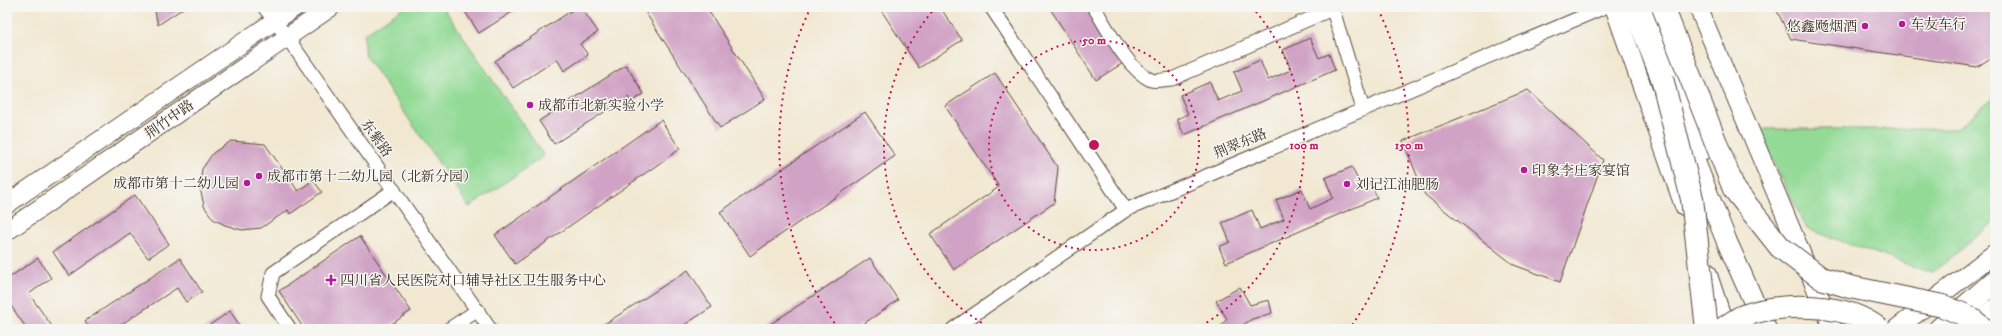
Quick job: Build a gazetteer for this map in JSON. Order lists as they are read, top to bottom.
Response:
{
  "streets": {
    "main road": ["荆竹中路"],
    "street": ["东紫路", "荆翠东路"]
  },
  "crossings": [
    ["荆竹中路", "东紫路"]
  ],
  "places": {
    "other": [
      "车友车行",
      "悠鑫飏烟酒",
      "成都市北新实验小学",
      "印象李庄家宴馆",
      "成都市第十二幼儿园（北新分园）",
      "成都市第十二幼儿园",
      "刘记江油肥肠"
    ],
    "health": ["四川省人民医院对口辅导社区卫生服务中心"]
  },
  "rings": ["50 m", "100 m", "150 m"]
}
